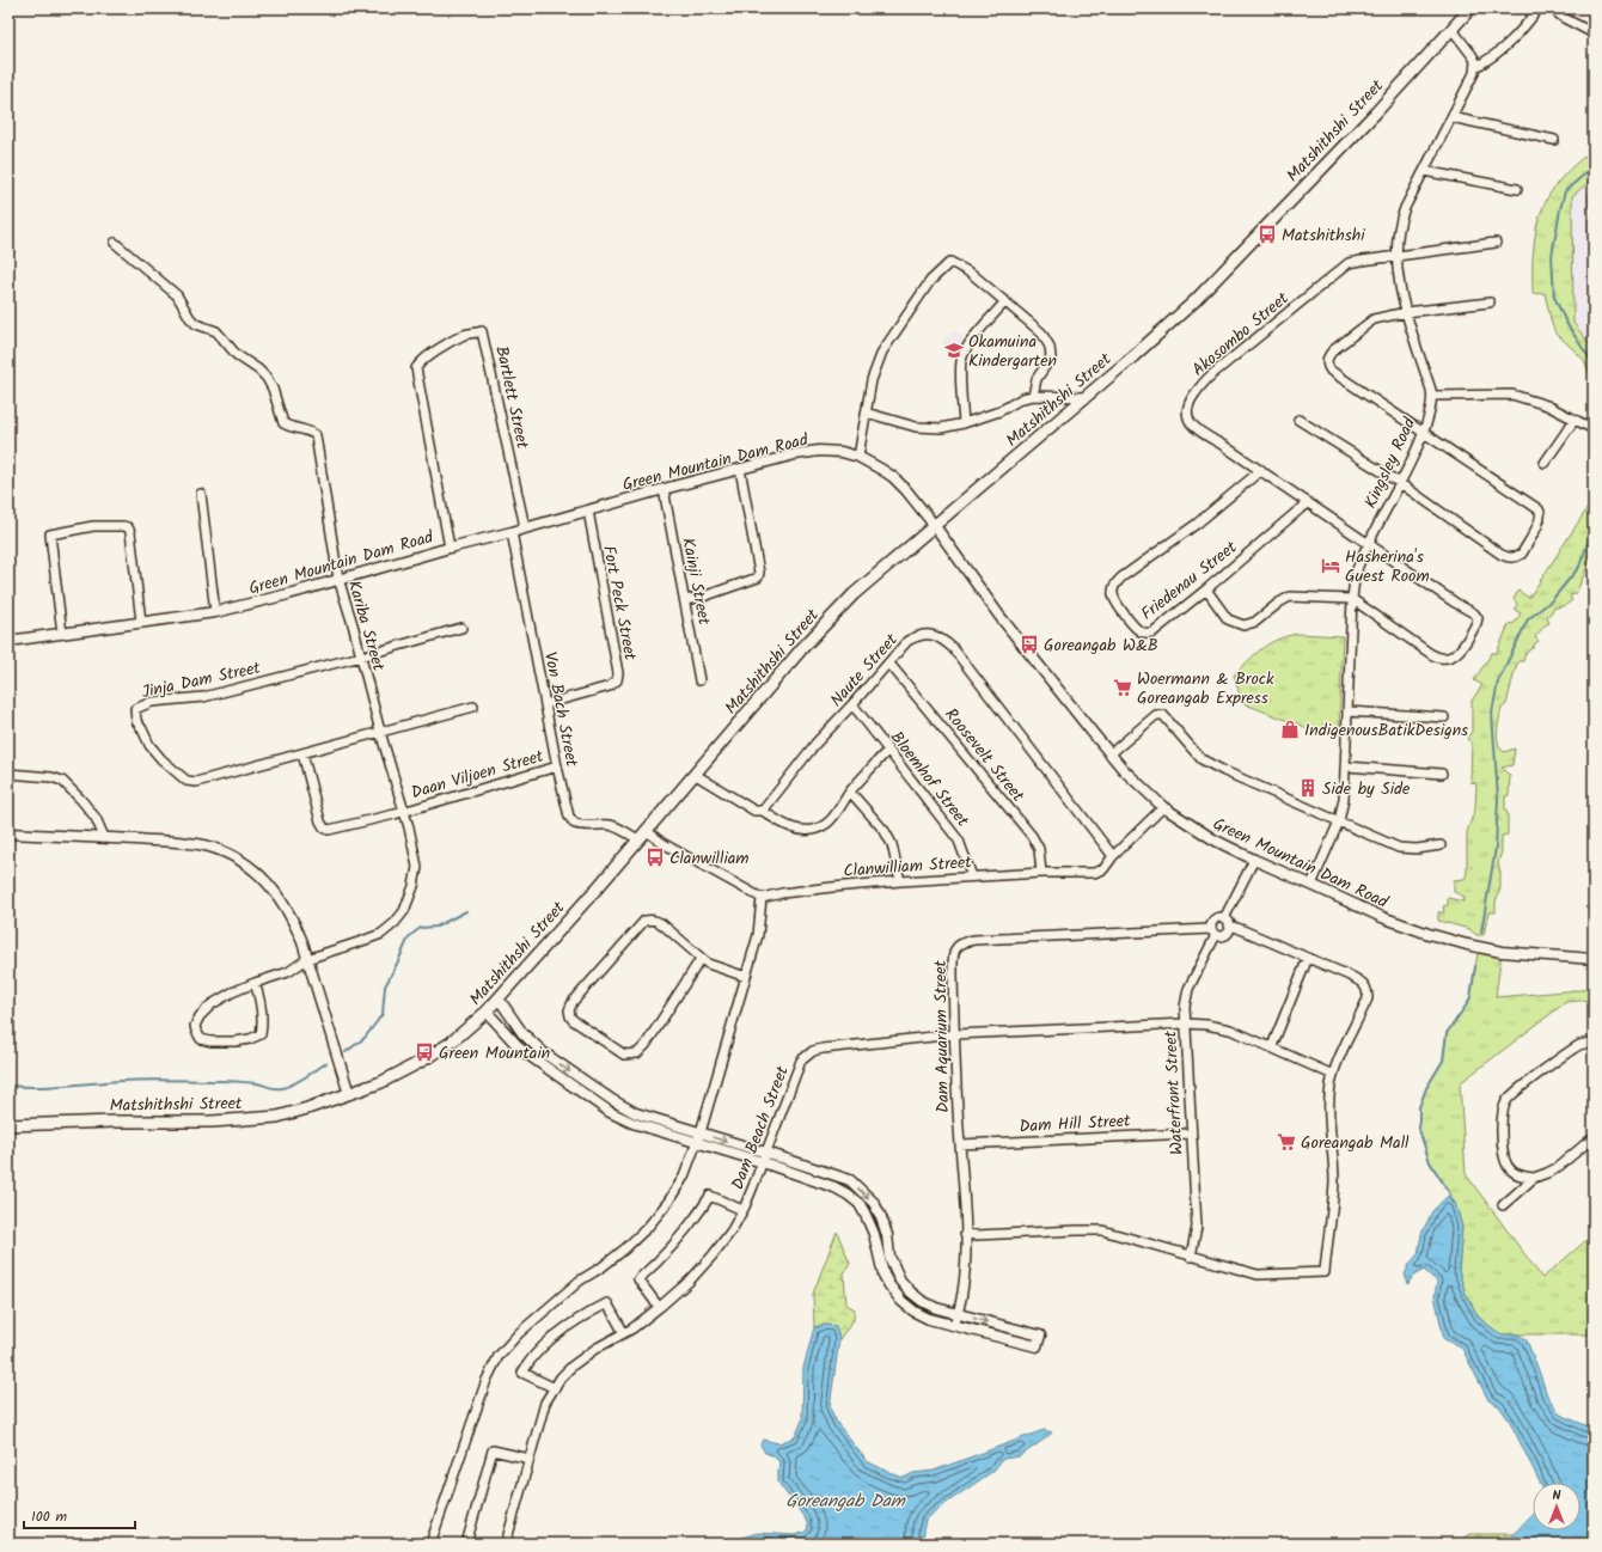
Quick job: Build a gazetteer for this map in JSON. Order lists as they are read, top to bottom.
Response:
{
  "streets": {
    "main road": ["Matshithshi Street"],
    "street": [
      "Akosombo Street",
      "Bartlett Street",
      "Green Mountain Dam Road",
      "Kingsley Road",
      "Friedenau Street",
      "Kainji Street",
      "Fort Peck Street",
      "Kariba Street",
      "Naute Street",
      "Jinja Dam Street",
      "Von Bach Street",
      "Roosevelt Street",
      "Daan Viljoen Street",
      "Bloemhof Street",
      "Clanwilliam Street",
      "Dam Aquarium Street",
      "Waterfront Street",
      "Dam Hill Street",
      "Dam Beach Street"
    ]
  },
  "crossings": [
    ["Matshithshi Street", "Green Mountain Dam Road"],
    ["Matshithshi Street", "Von Bach Street"],
    ["Akosombo Street", "Kingsley Road"],
    ["Akosombo Street", "Friedenau Street"],
    ["Bartlett Street", "Green Mountain Dam Road"],
    ["Green Mountain Dam Road", "Kingsley Road"],
    ["Green Mountain Dam Road", "Kainji Street"],
    ["Green Mountain Dam Road", "Fort Peck Street"],
    ["Green Mountain Dam Road", "Kariba Street"],
    ["Green Mountain Dam Road", "Von Bach Street"],
    ["Green Mountain Dam Road", "Clanwilliam Street"],
    ["Green Mountain Dam Road", "Waterfront Street"],
    ["Fort Peck Street", "Von Bach Street"],
    ["Kariba Street", "Jinja Dam Street"],
    ["Kariba Street", "Daan Viljoen Street"],
    ["Naute Street", "Roosevelt Street"],
    ["Naute Street", "Bloemhof Street"],
    ["Naute Street", "Clanwilliam Street"],
    ["Jinja Dam Street", "Daan Viljoen Street"],
    ["Von Bach Street", "Daan Viljoen Street"],
    ["Roosevelt Street", "Clanwilliam Street"],
    ["Bloemhof Street", "Clanwilliam Street"],
    ["Dam Aquarium Street", "Waterfront Street"],
    ["Dam Aquarium Street", "Dam Hill Street"],
    ["Dam Aquarium Street", "Dam Beach Street"],
    ["Waterfront Street", "Dam Hill Street"],
    ["Waterfront Street", "Dam Beach Street"]
  ],
  "water": ["Goreangab Dam"],
  "places": {
    "bus stop": [
      "Matshithshi",
      "Goreangab W&B",
      "Clanwilliam",
      "Green Mountain"
    ],
    "school or university": ["Okamuina Kindergarten"],
    "hotel": ["Hasherina's Guest Room"],
    "supermarket": ["Woermann & Brock Goreangab Express", "Goreangab Mall"],
    "shop": ["IndigenousBatikDesigns"],
    "building": ["Side by Side"]
  },
  "scale_bar": "100 m",
  "north": "top"
}
